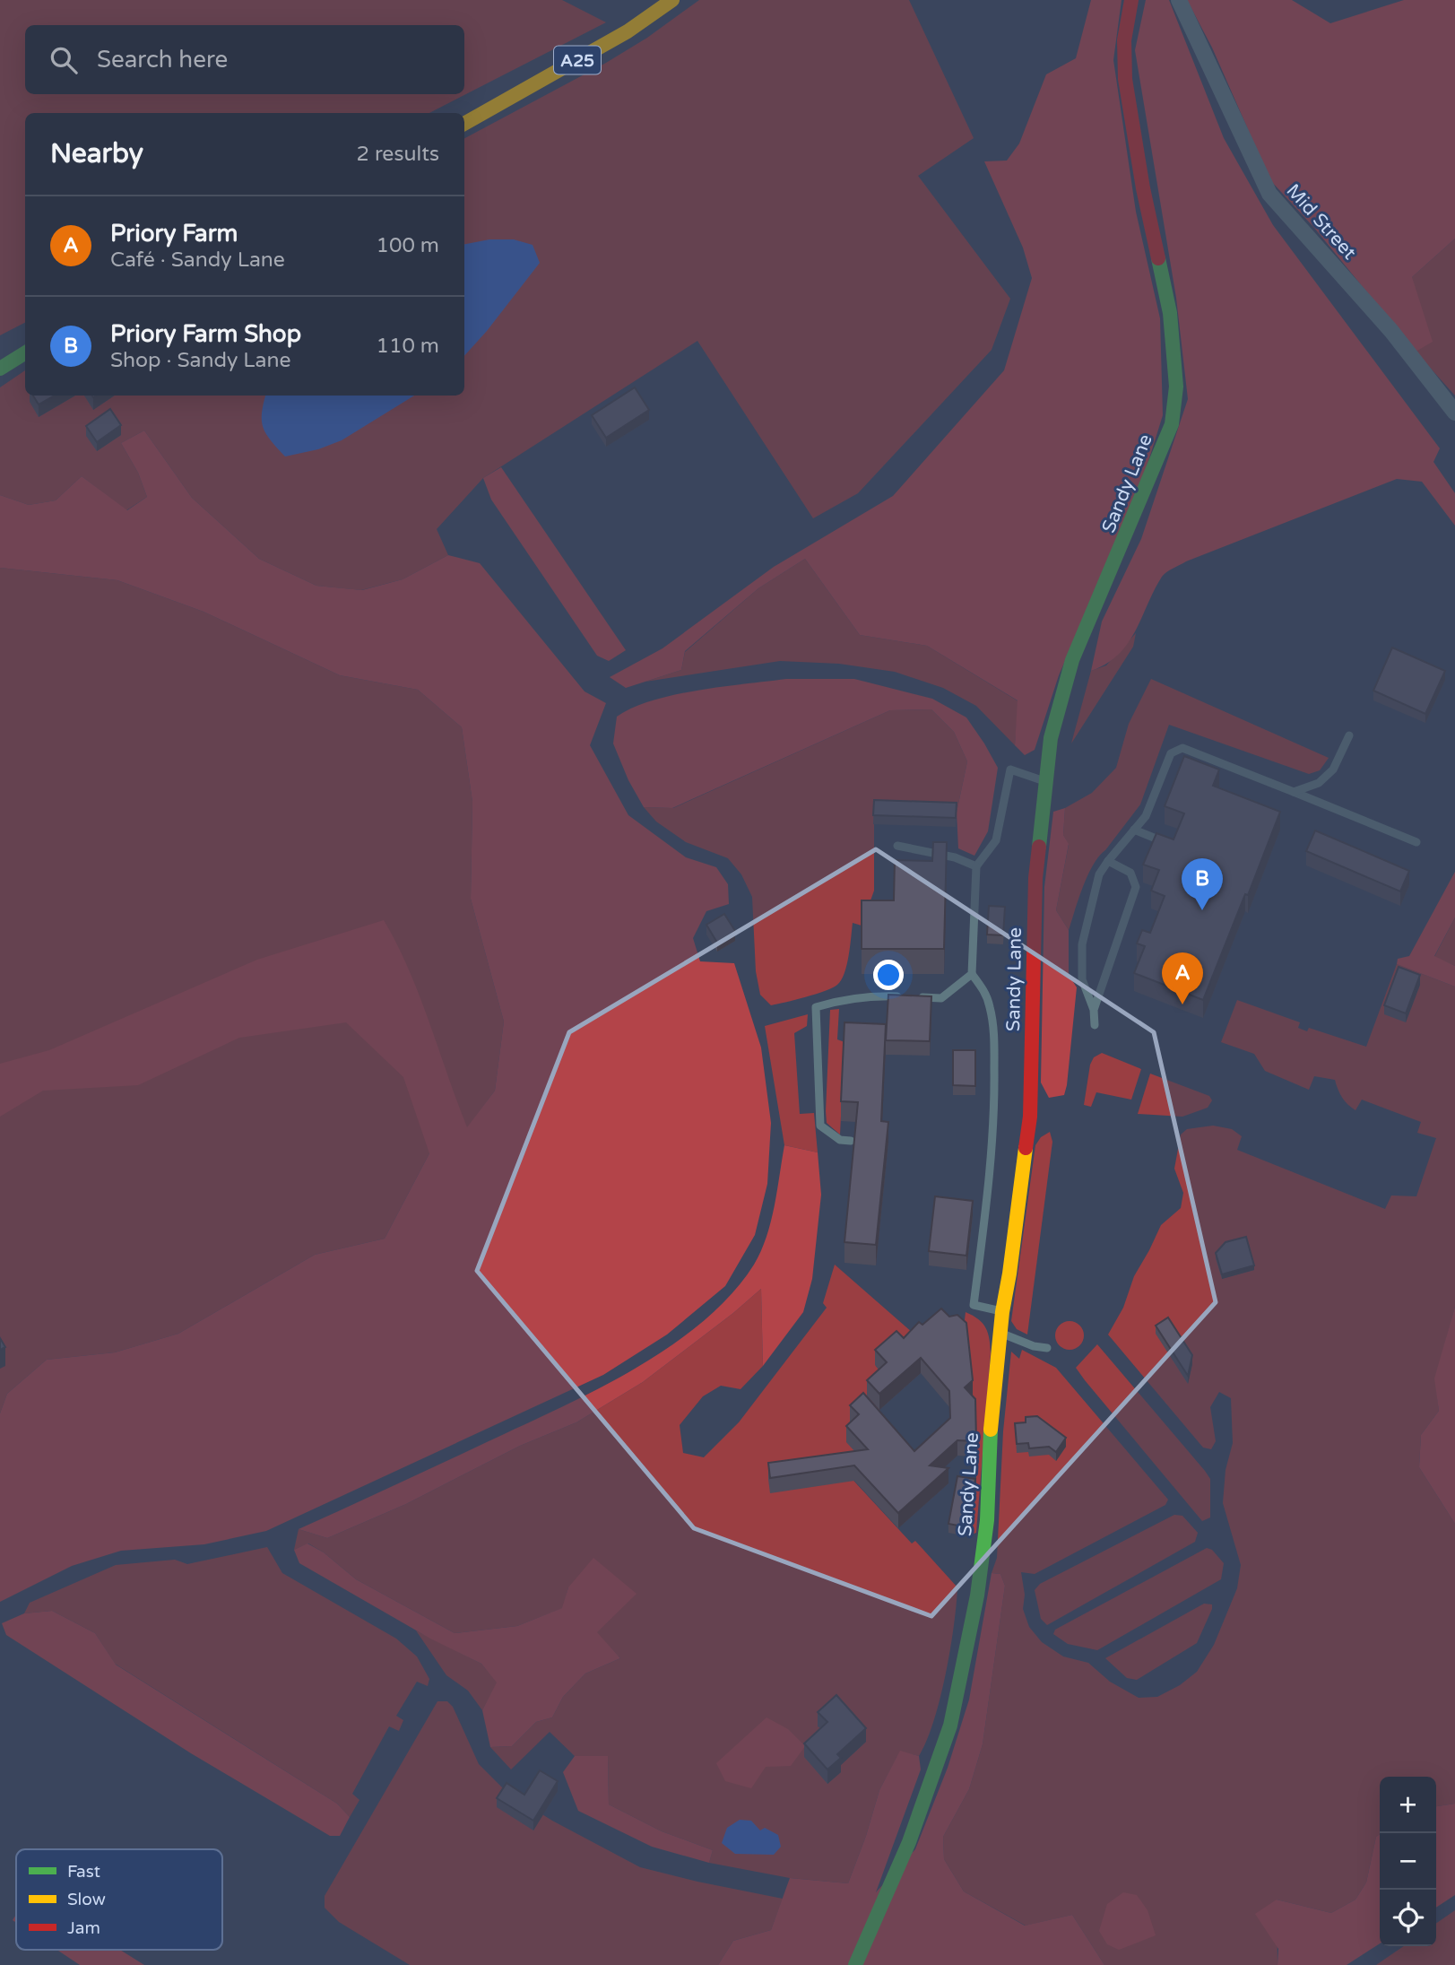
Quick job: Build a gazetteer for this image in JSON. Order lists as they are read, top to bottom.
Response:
{
  "streets": {
    "street": ["A25", "Mid Street", "Sandy Lane"]
  },
  "legend": ["Fast", "Slow", "Jam"],
  "page": {
    "search": "Search here",
    "heading": ["Nearby", "2 results"],
    "list": [
      {
        "mark": "A",
        "name": "Priory Farm",
        "note": "Café · Sandy Lane",
        "value": "100 m"
      },
      {
        "mark": "B",
        "name": "Priory Farm Shop",
        "note": "Shop · Sandy Lane",
        "value": "110 m"
      }
    ],
    "pins": ["B", "A"],
    "map_buttons": ["+", "−"]
  }
}
